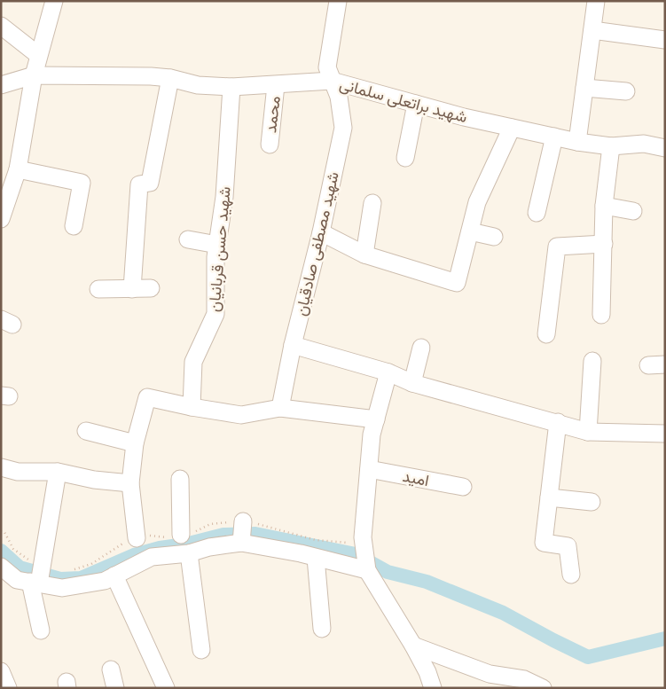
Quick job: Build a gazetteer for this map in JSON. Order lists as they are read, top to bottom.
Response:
{
  "streets": {
    "street": [
      "شهید براتعلی سلمانی",
      "محمد",
      "شهید مصطفی صادقیان",
      "شهید حسن قربانیان",
      "امید"
    ]
  },
  "crossings": [
    ["شهید براتعلی سلمانی", "محمد"],
    ["شهید براتعلی سلمانی", "شهید مصطفی صادقیان"],
    ["شهید براتعلی سلمانی", "شهید حسن قربانیان"]
  ]
}
